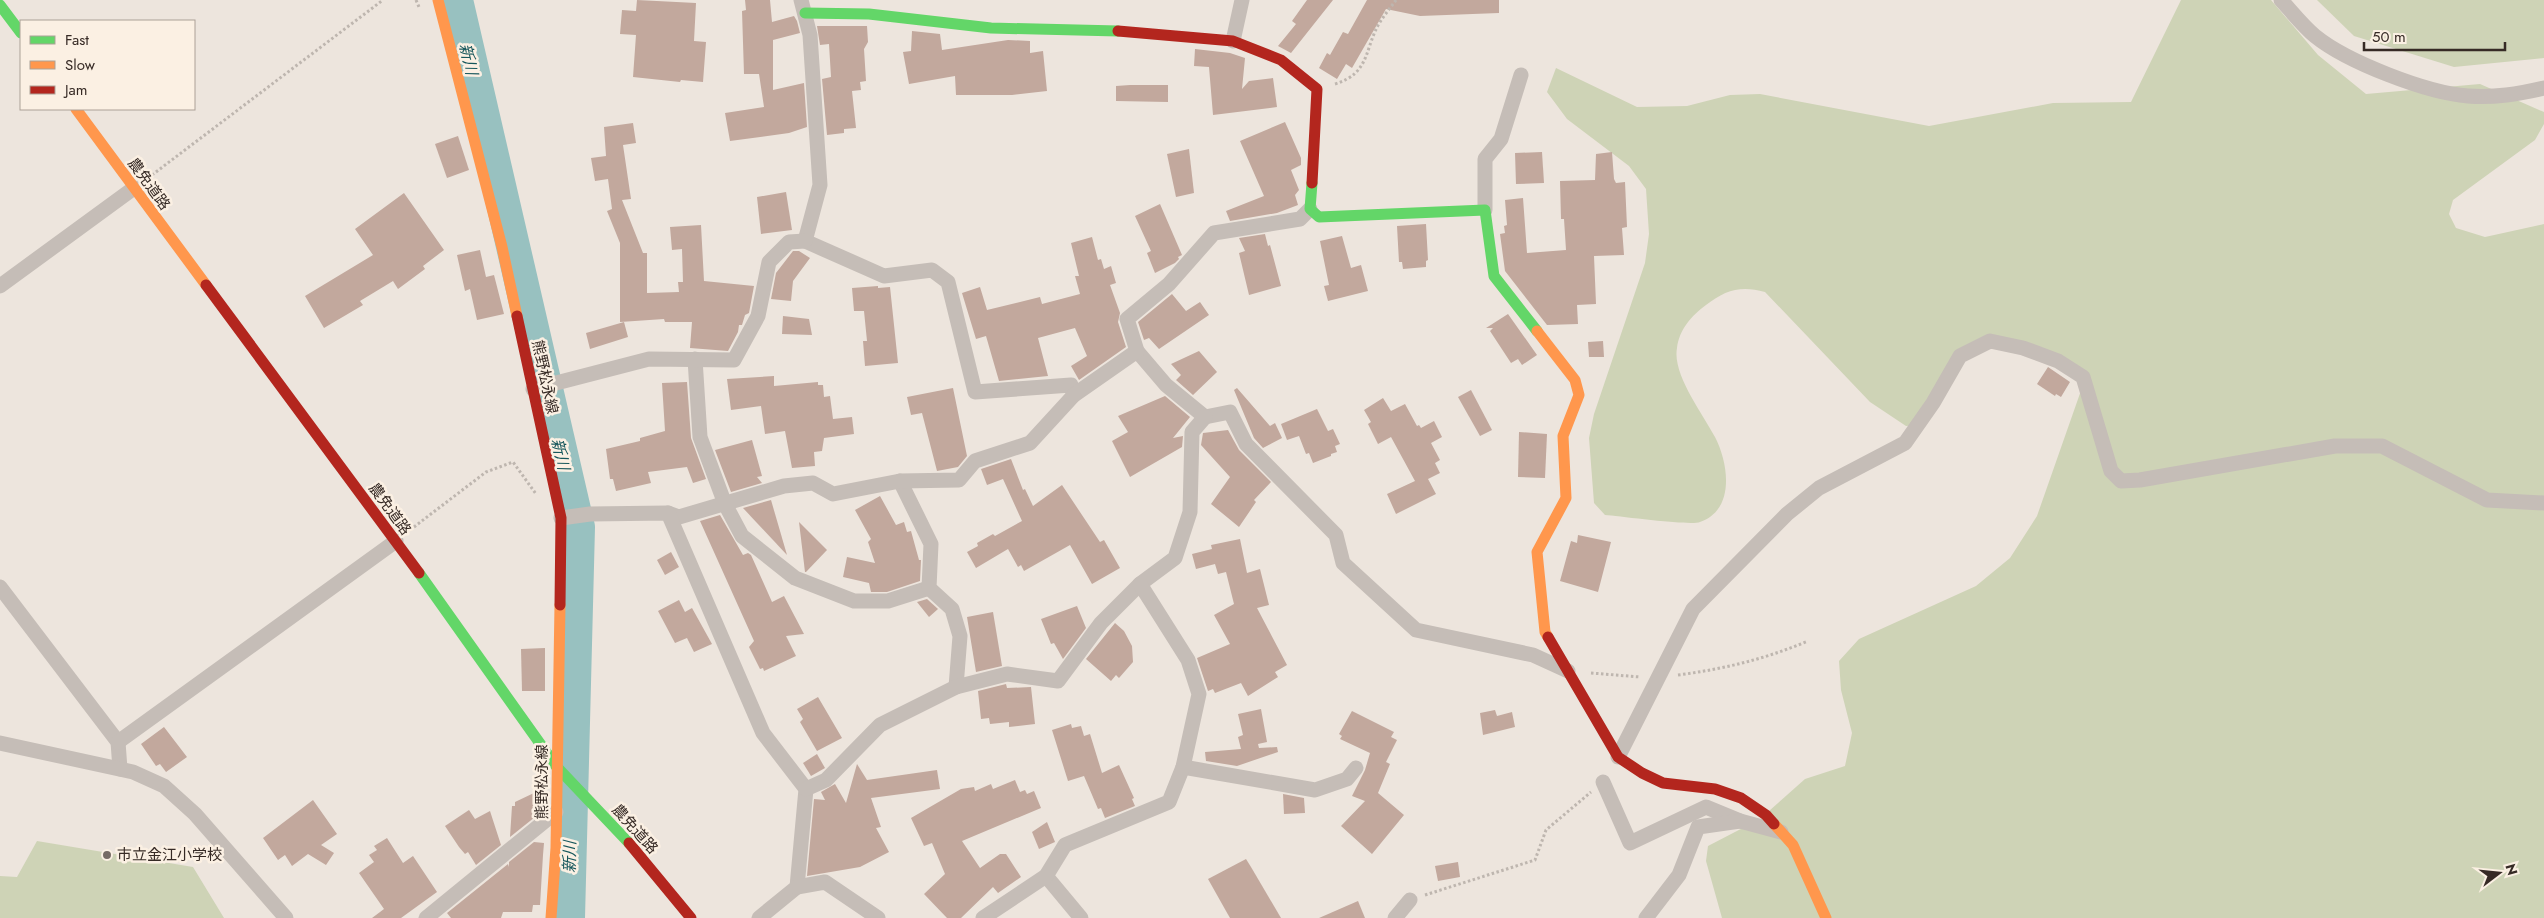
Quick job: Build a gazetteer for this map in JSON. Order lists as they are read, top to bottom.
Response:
{
  "streets": {
    "street": ["農免道路", "熊野松永線"]
  },
  "crossings": [
    ["農免道路", "熊野松永線"]
  ],
  "water": ["新川"],
  "places": ["市立金江小学校"],
  "legend": ["Fast", "Slow", "Jam"],
  "scale_bar": "50 m",
  "north": "right"
}
